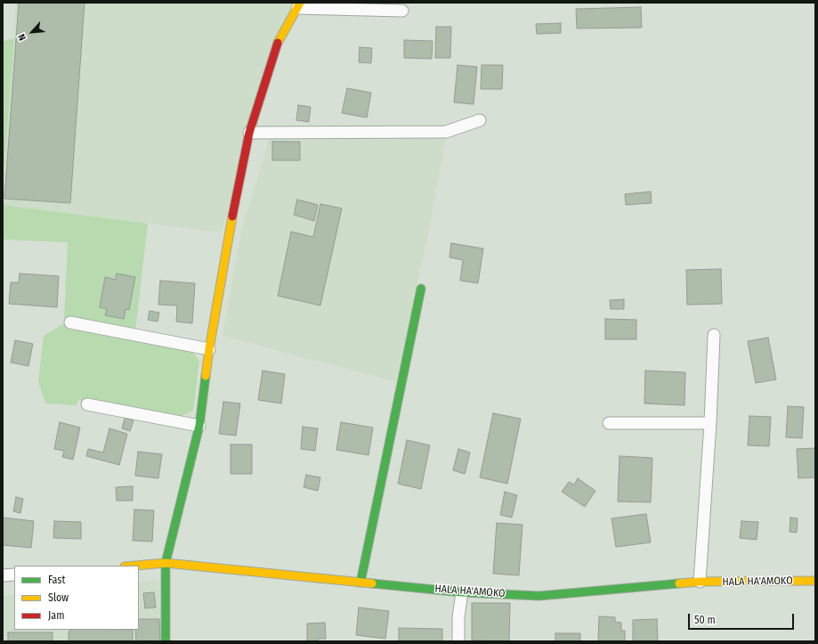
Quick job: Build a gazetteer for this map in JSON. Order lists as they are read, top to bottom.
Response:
{
  "streets": {
    "street": ["HALA HA'AMOKO"]
  },
  "legend": ["Fast", "Slow", "Jam"],
  "scale_bar": "50 m",
  "north": "bottom left"
}
